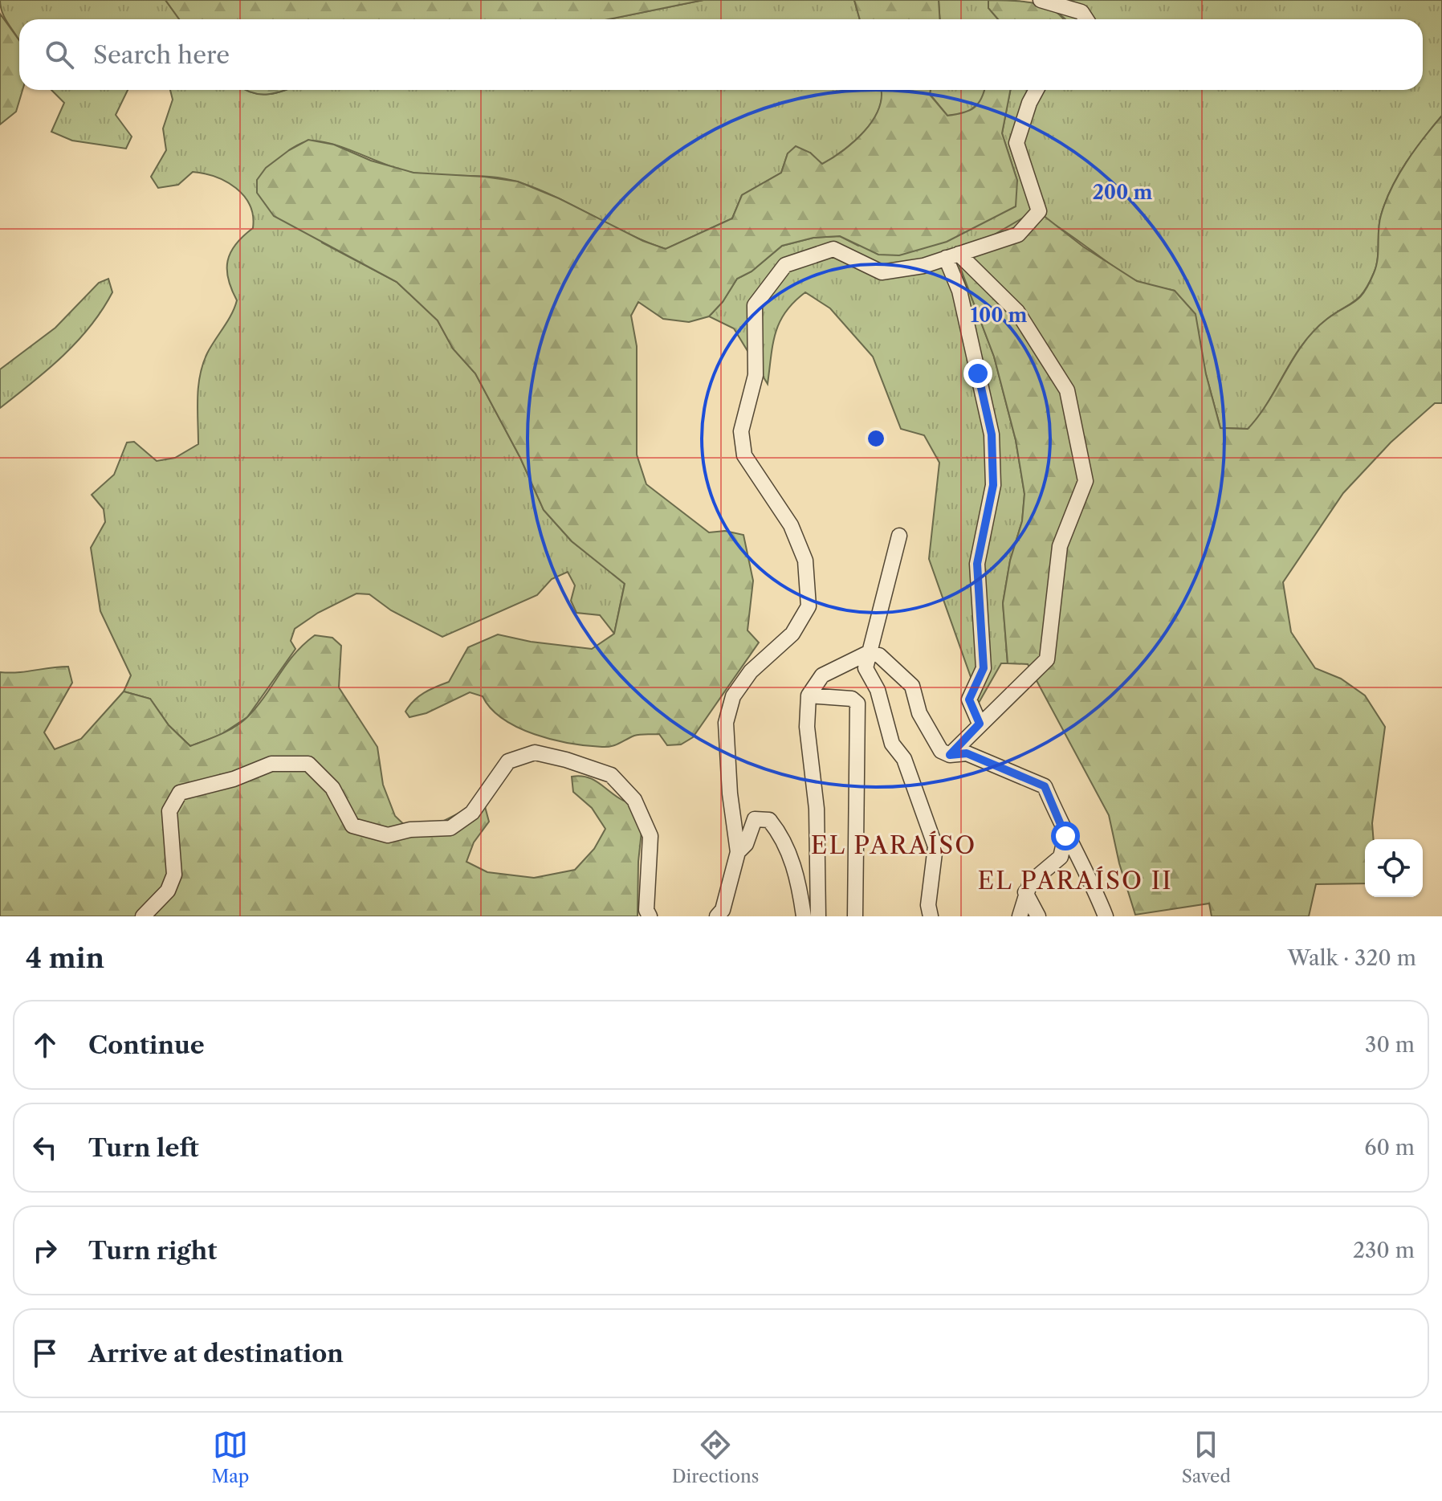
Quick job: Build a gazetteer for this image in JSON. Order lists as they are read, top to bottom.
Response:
{
  "districts": ["EL PARAÍSO", "EL PARAÍSO II"],
  "page": {
    "search": "Search here",
    "heading": ["4 min", "Walk · 320 m"],
    "list": [
      ["Continue", "30 m"],
      ["Turn left", "60 m"],
      ["Turn right", "230 m"],
      "Arrive at destination"
    ],
    "nav": ["Map", "Directions", "Saved"]
  },
  "rings": ["200 m", "100 m"]
}
